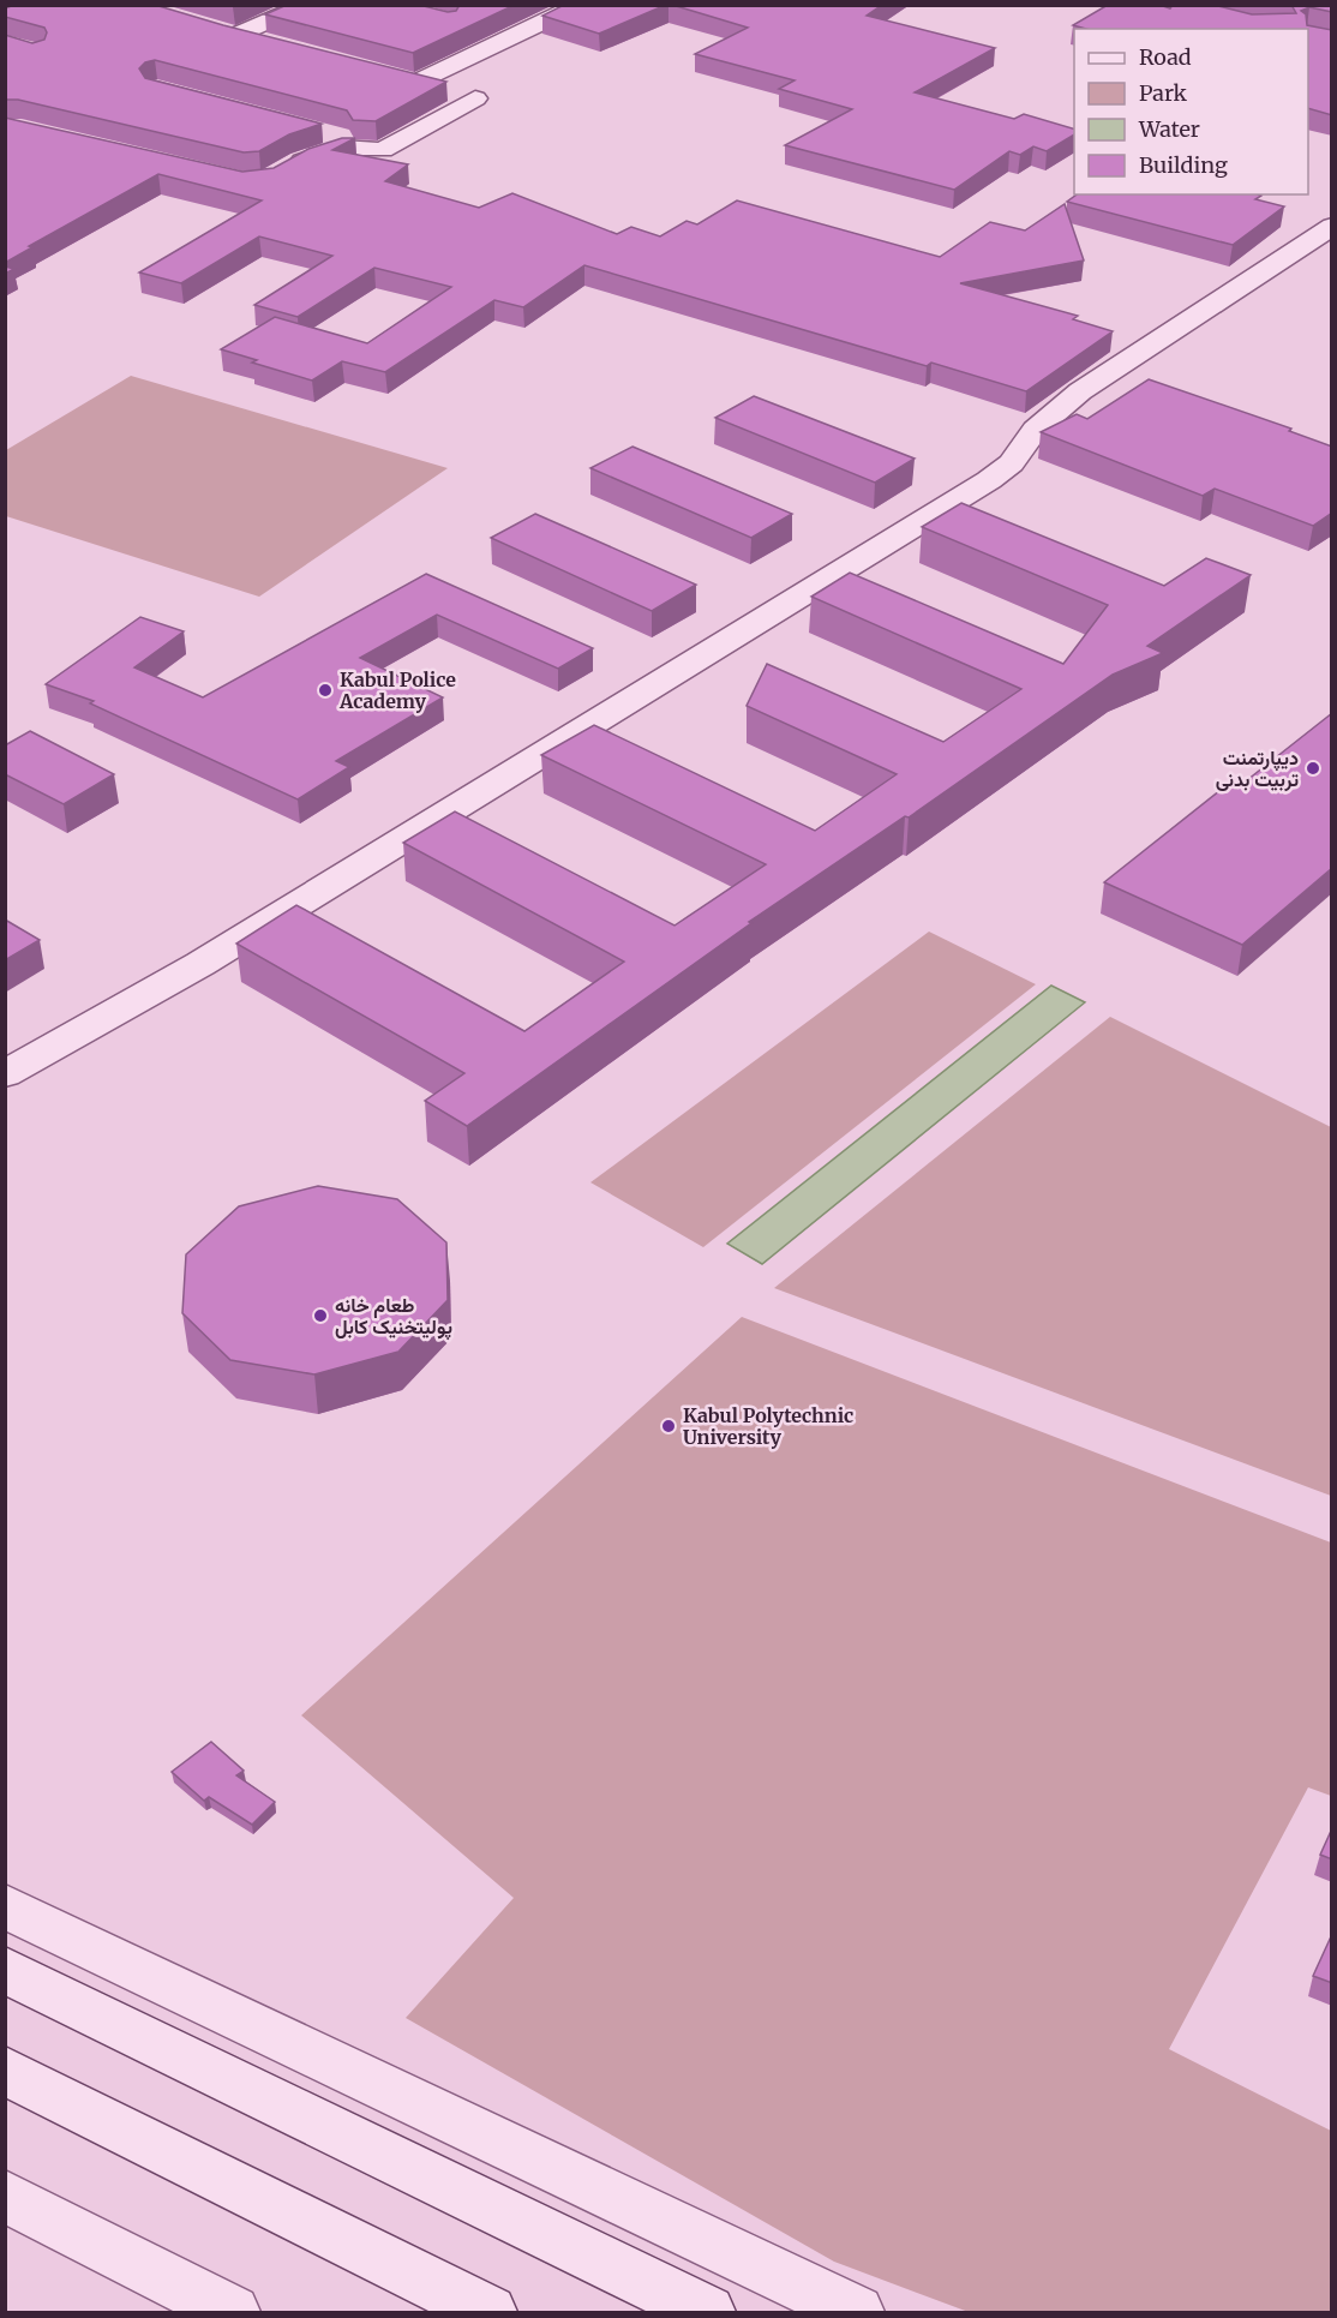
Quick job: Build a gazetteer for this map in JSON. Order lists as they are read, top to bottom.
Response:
{
  "places": [
    "Kabul Police Academy",
    "دیپارتمنت تربیت بدنی",
    "طعام خانه پولیتخنیک کابل",
    "Kabul Polytechnic University"
  ],
  "legend": [
    "Road",
    "Park",
    "Water",
    "Building"
  ]
}
